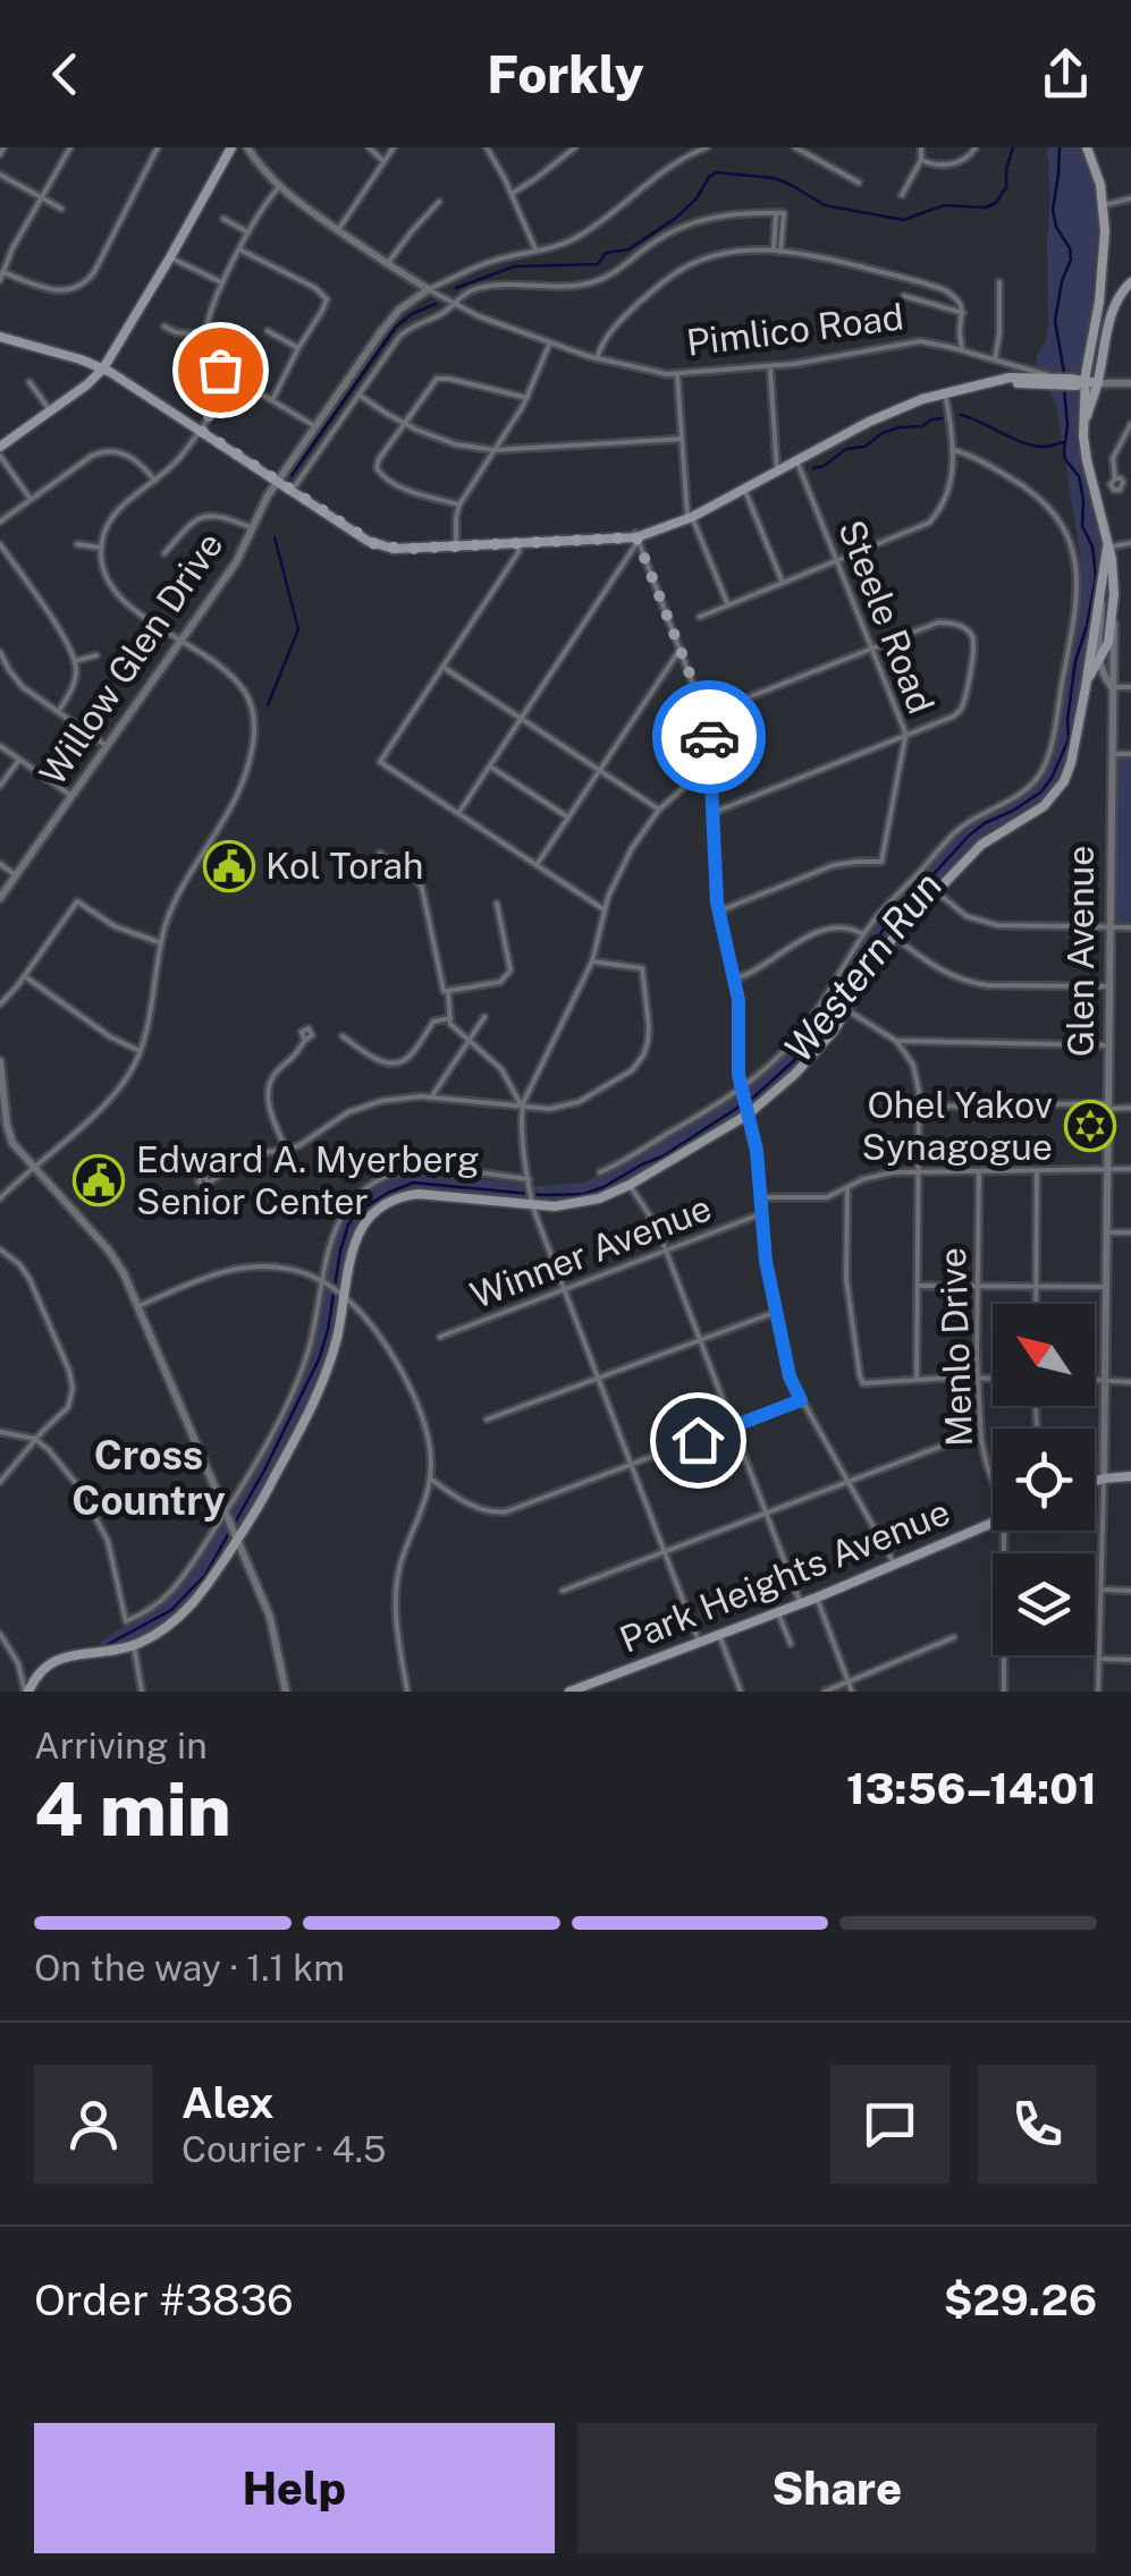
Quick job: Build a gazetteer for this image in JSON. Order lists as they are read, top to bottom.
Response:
{
  "streets": {
    "main road": ["Park Heights Avenue"],
    "street": [
      "Pimlico Road",
      "Steele Road",
      "Willow Glen Drive",
      "Glen Avenue",
      "Winner Avenue",
      "Menlo Drive"
    ]
  },
  "crossings": [
    ["Pimlico Road", "Willow Glen Drive"]
  ],
  "districts": ["Cross Country"],
  "water": ["Western Run"],
  "places": {
    "public building": ["Kol Torah", "Edward A. Myerberg Senior Center"],
    "synagogue": ["Ohel Yakov Synagogue"]
  },
  "north": "top left",
  "page": {
    "header": "Forkly",
    "heading": ["4 min", "Arriving in", "13:56–14:01"],
    "panel": [
      "Alex",
      "Courier · 4.5",
      "Order #3836",
      "$29.26"
    ],
    "bar": "On the way · 1.1 km",
    "buttons": ["Help", "Share"]
  }
}
